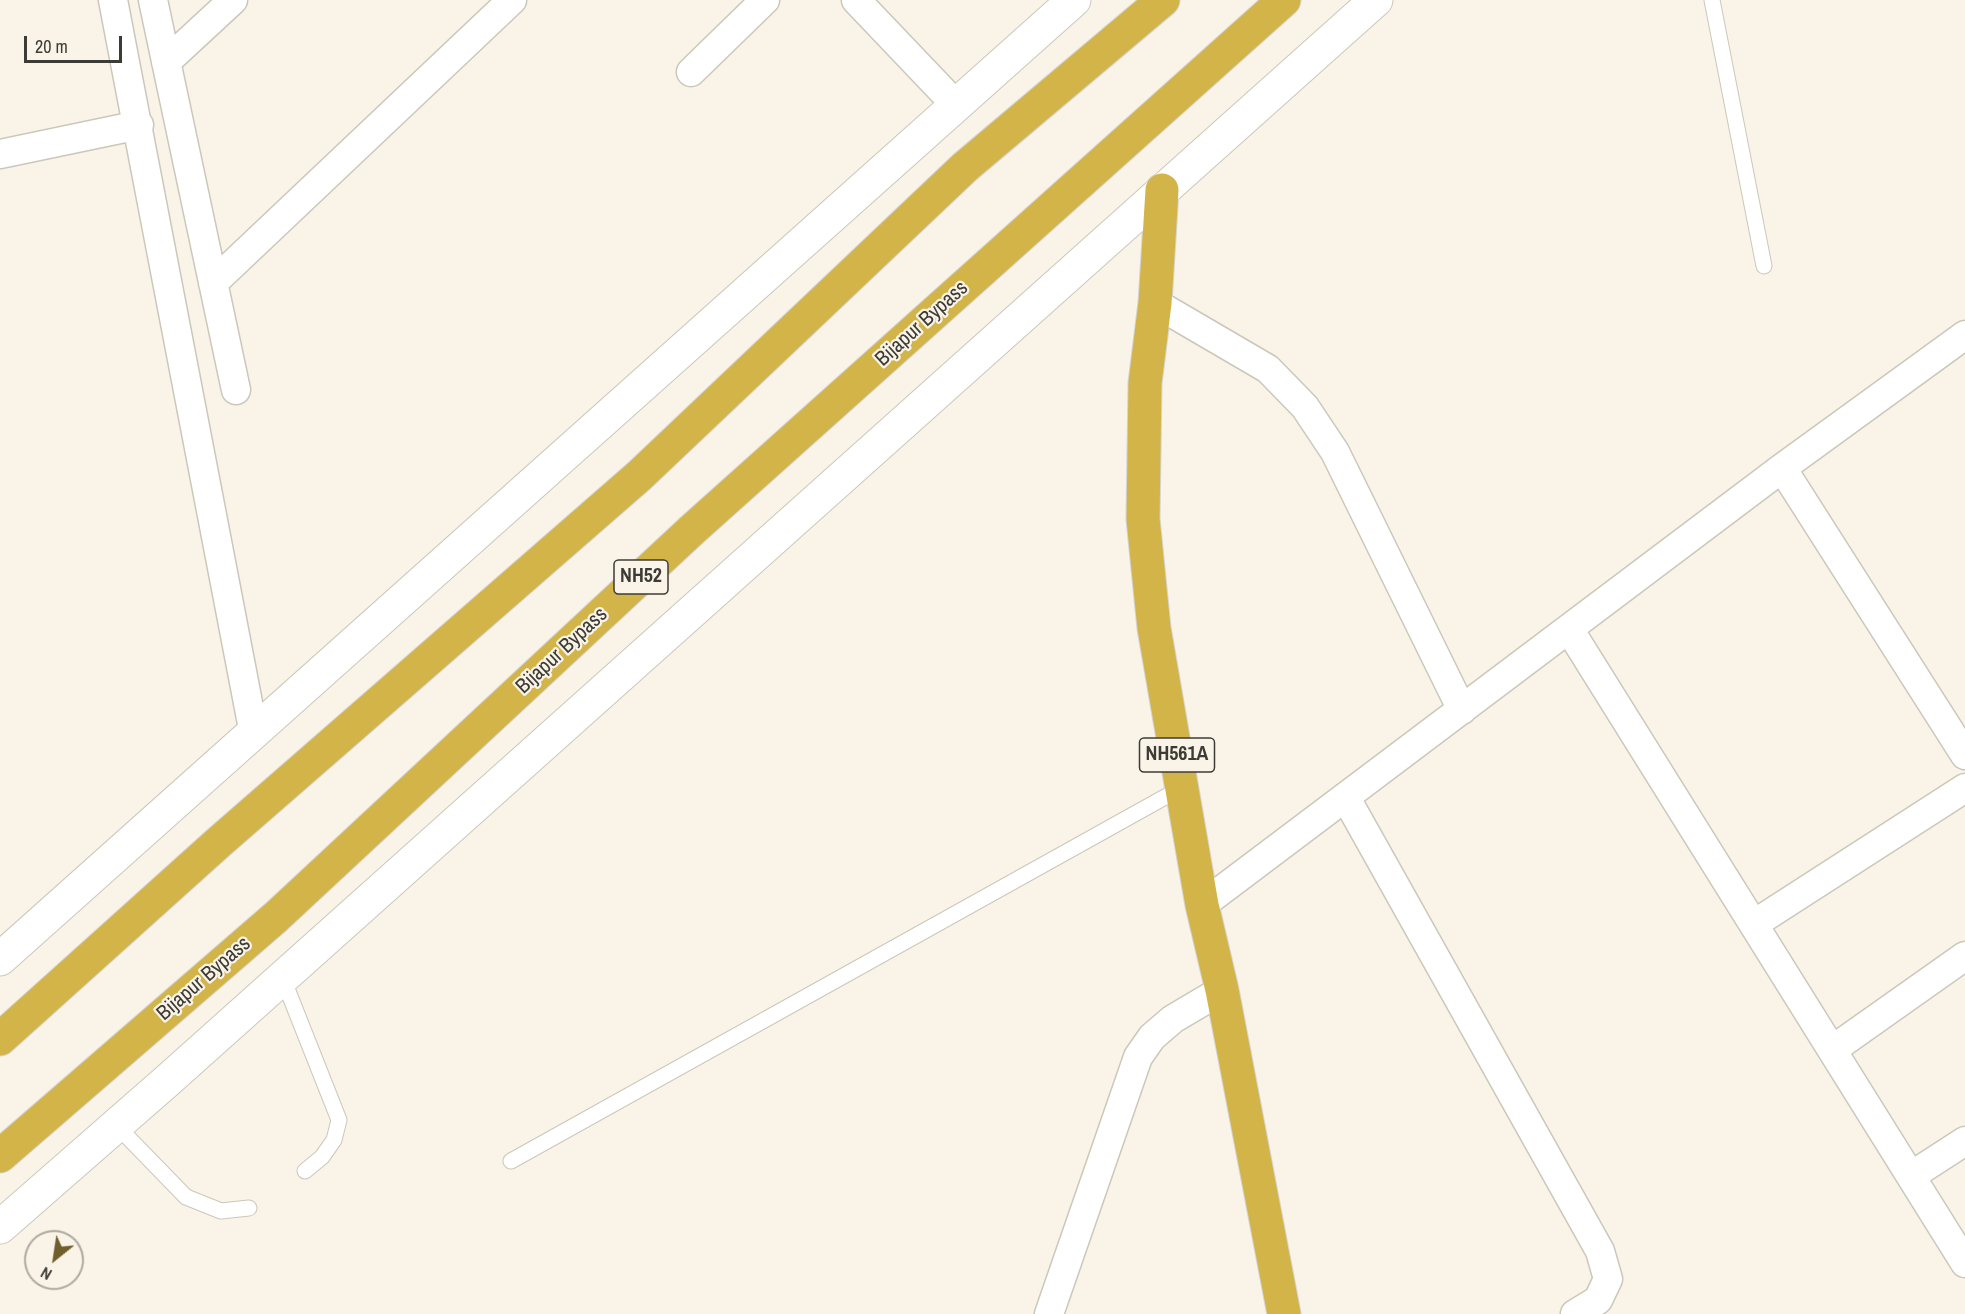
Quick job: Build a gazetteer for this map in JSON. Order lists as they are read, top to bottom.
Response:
{
  "streets": {
    "highway": ["Bijapur Bypass", "NH52", "NH561A"]
  },
  "scale_bar": "20 m",
  "north": "bottom left"
}
